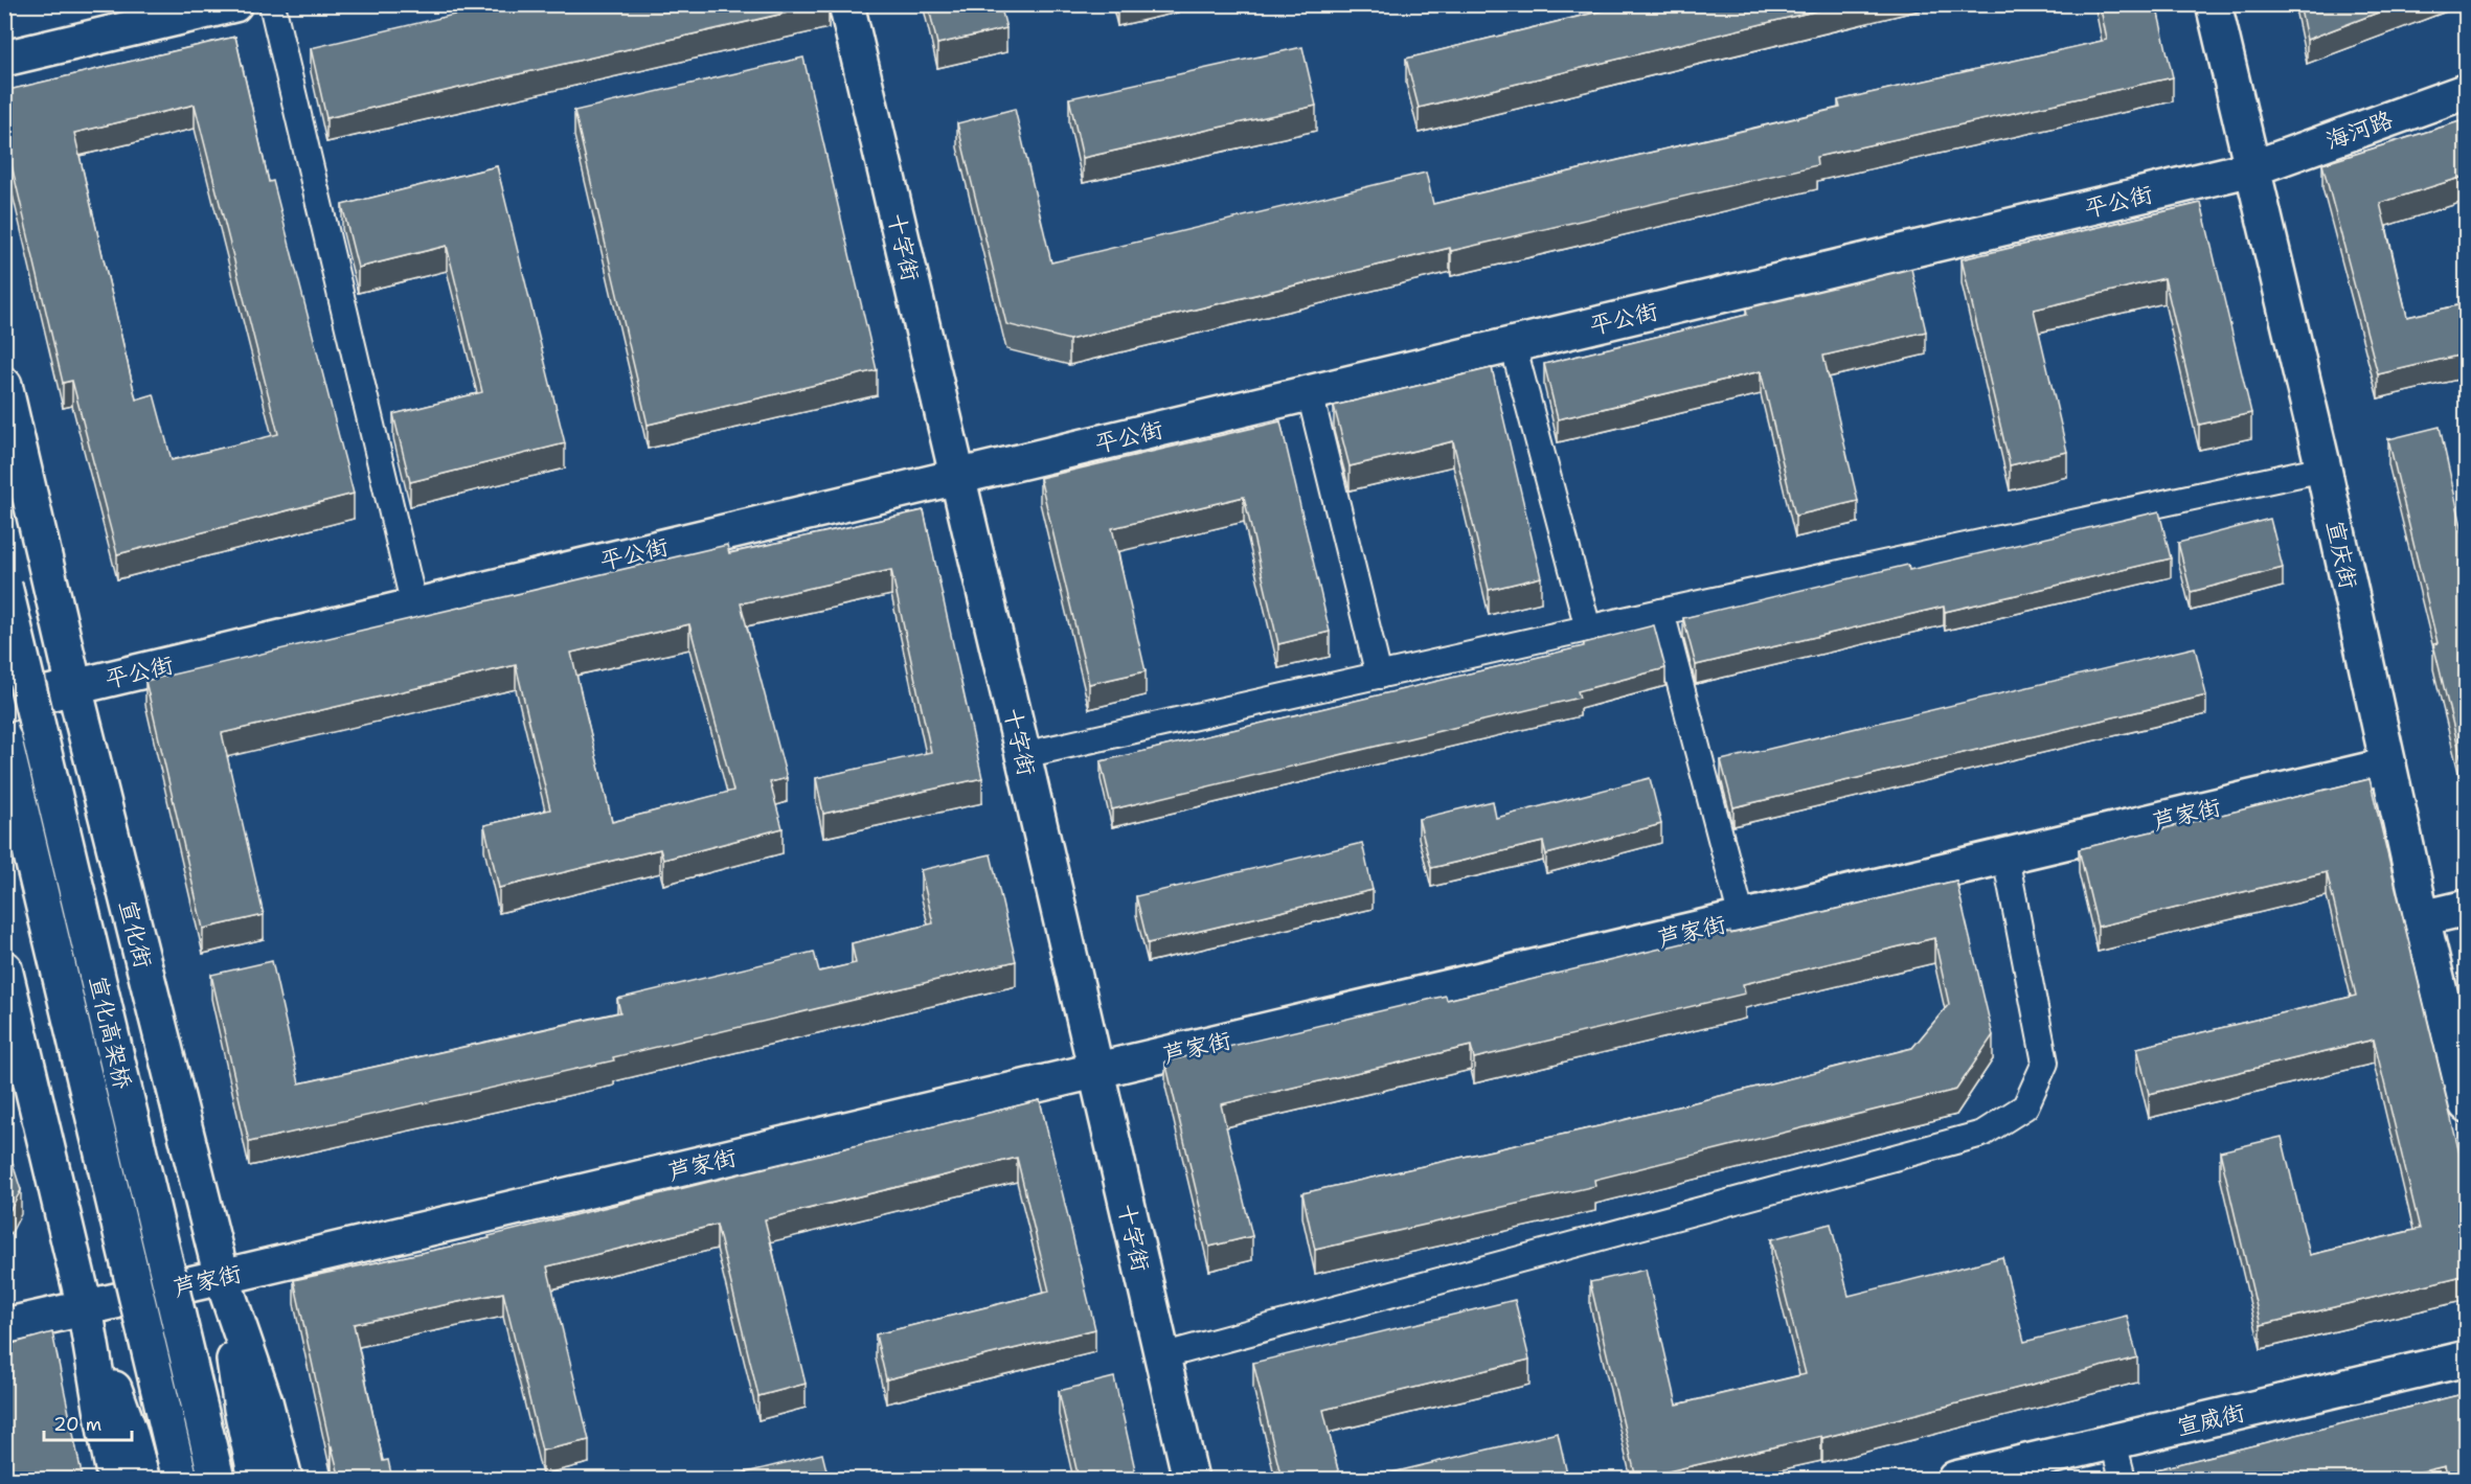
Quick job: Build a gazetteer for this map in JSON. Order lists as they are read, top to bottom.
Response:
{
  "streets": {
    "main road": [
      "海河路",
      "平公街",
      "十字街",
      "宣庆街",
      "芦家街",
      "宣化街",
      "宣化高架桥",
      "宣威街"
    ]
  },
  "crossings": [
    ["海河路", "平公街"],
    ["海河路", "宣庆街"],
    ["平公街", "十字街"],
    ["平公街", "宣庆街"],
    ["平公街", "宣化街"],
    ["十字街", "芦家街"],
    ["宣庆街", "芦家街"],
    ["芦家街", "宣化街"]
  ],
  "scale_bar": "20 m"
}
